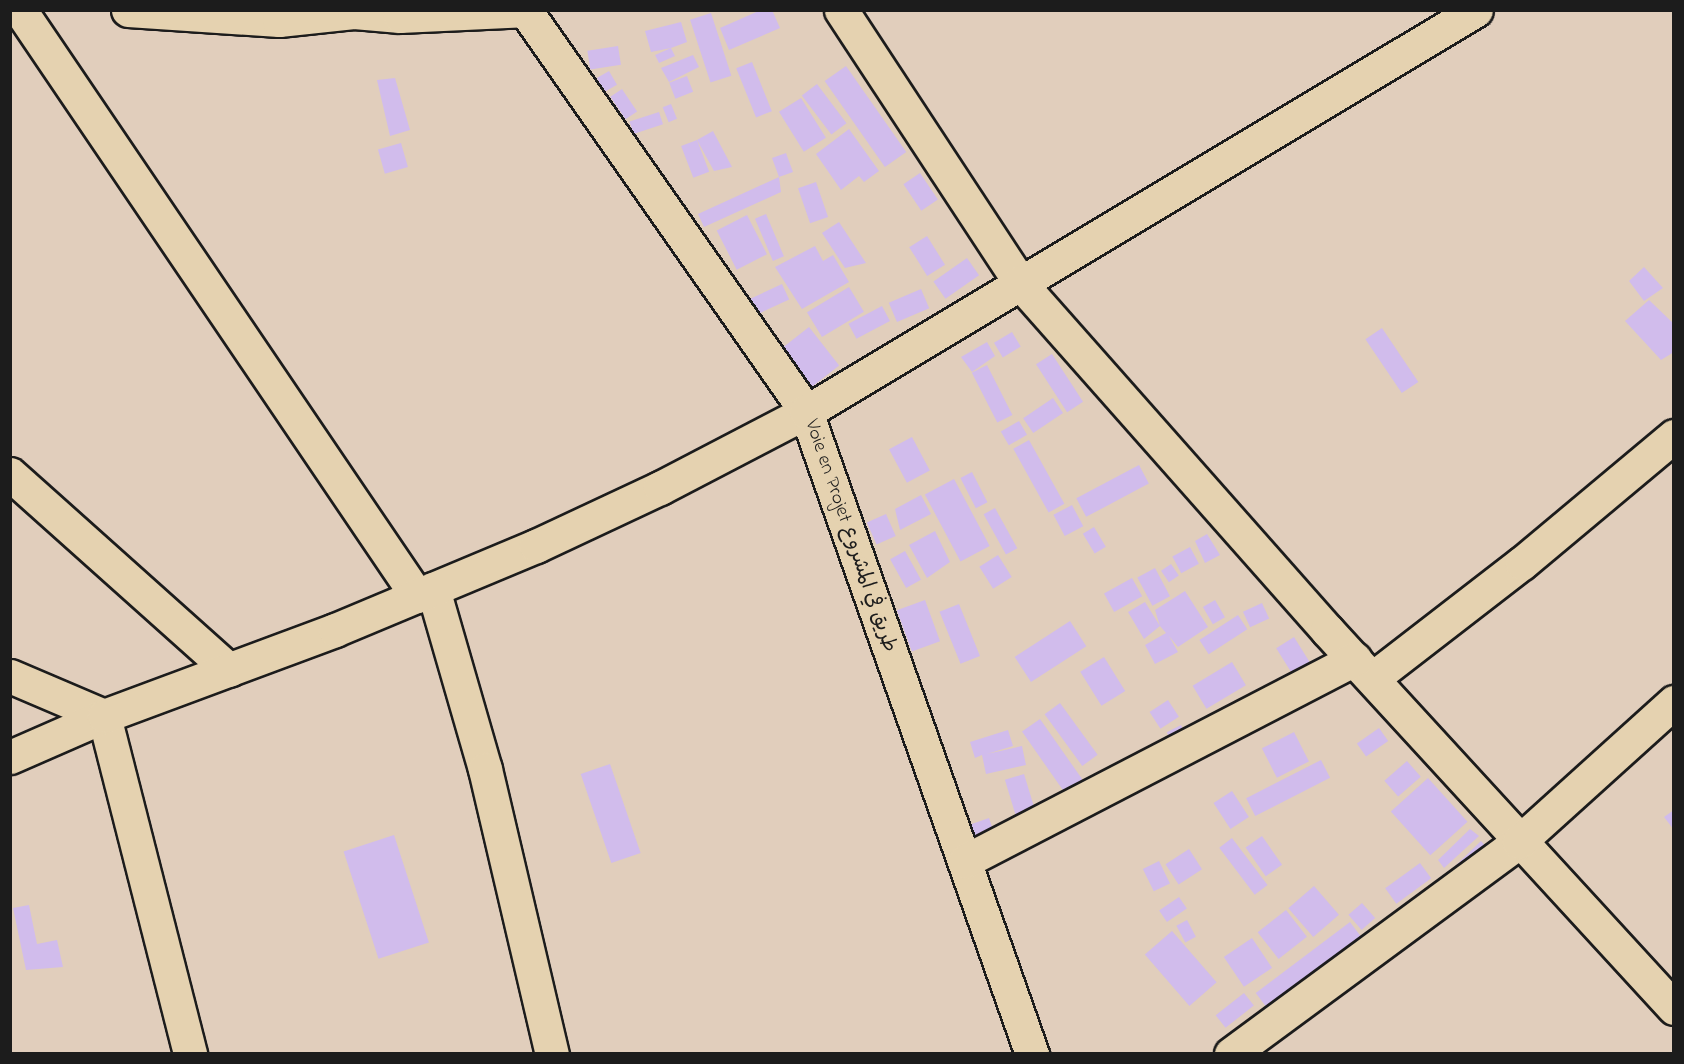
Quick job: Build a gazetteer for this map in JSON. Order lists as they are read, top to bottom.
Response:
{
  "streets": {
    "street": ["Voie en Projet طريق في المشروع"]
  }
}
